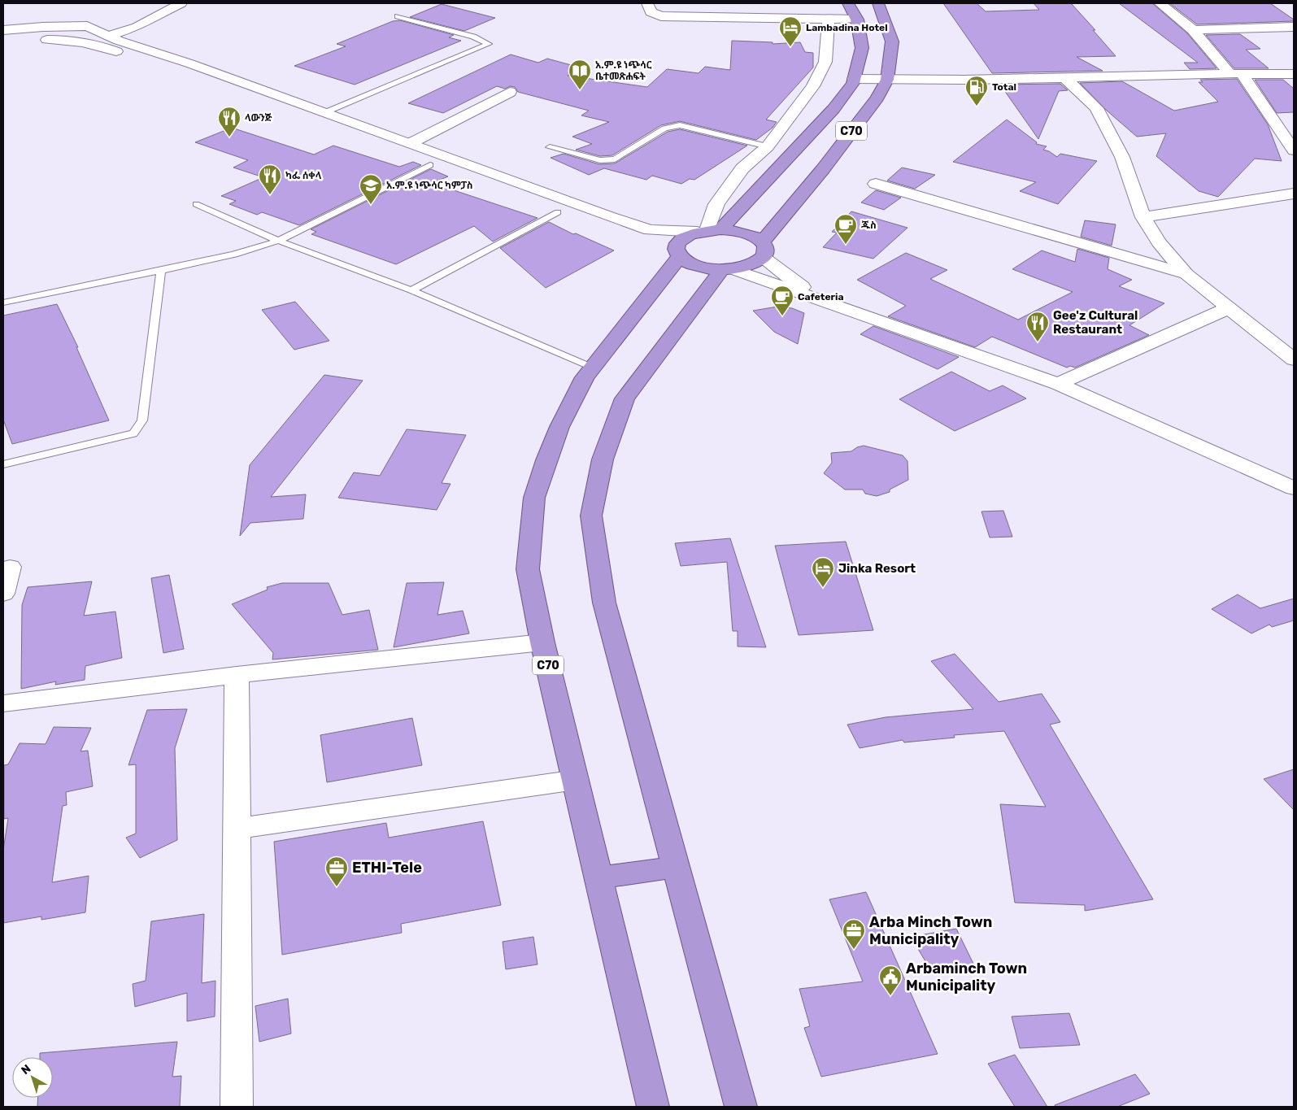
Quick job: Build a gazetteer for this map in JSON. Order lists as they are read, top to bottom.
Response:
{
  "streets": {
    "highway": ["C70"]
  },
  "places": {
    "hotel": ["Lambadina Hotel", "Jinka Resort"],
    "library": ["አ.ም.ዩ ነጭሳር ቤተመጽሐፍት"],
    "fuel station": ["Total"],
    "restaurant": ["ላውንጅ", "ካፌ ሰቀላ", "Gee'z Cultural Restaurant"],
    "school or university": ["አ.ም.ዩ ነጭሳር ካምፓስ"],
    "cafe": ["ጁስ", "Cafeteria"],
    "office": ["ETHI-Tele", "Arba Minch Town Municipality"],
    "public building": ["Arbaminch Town Municipality"]
  },
  "north": "top left"
}
